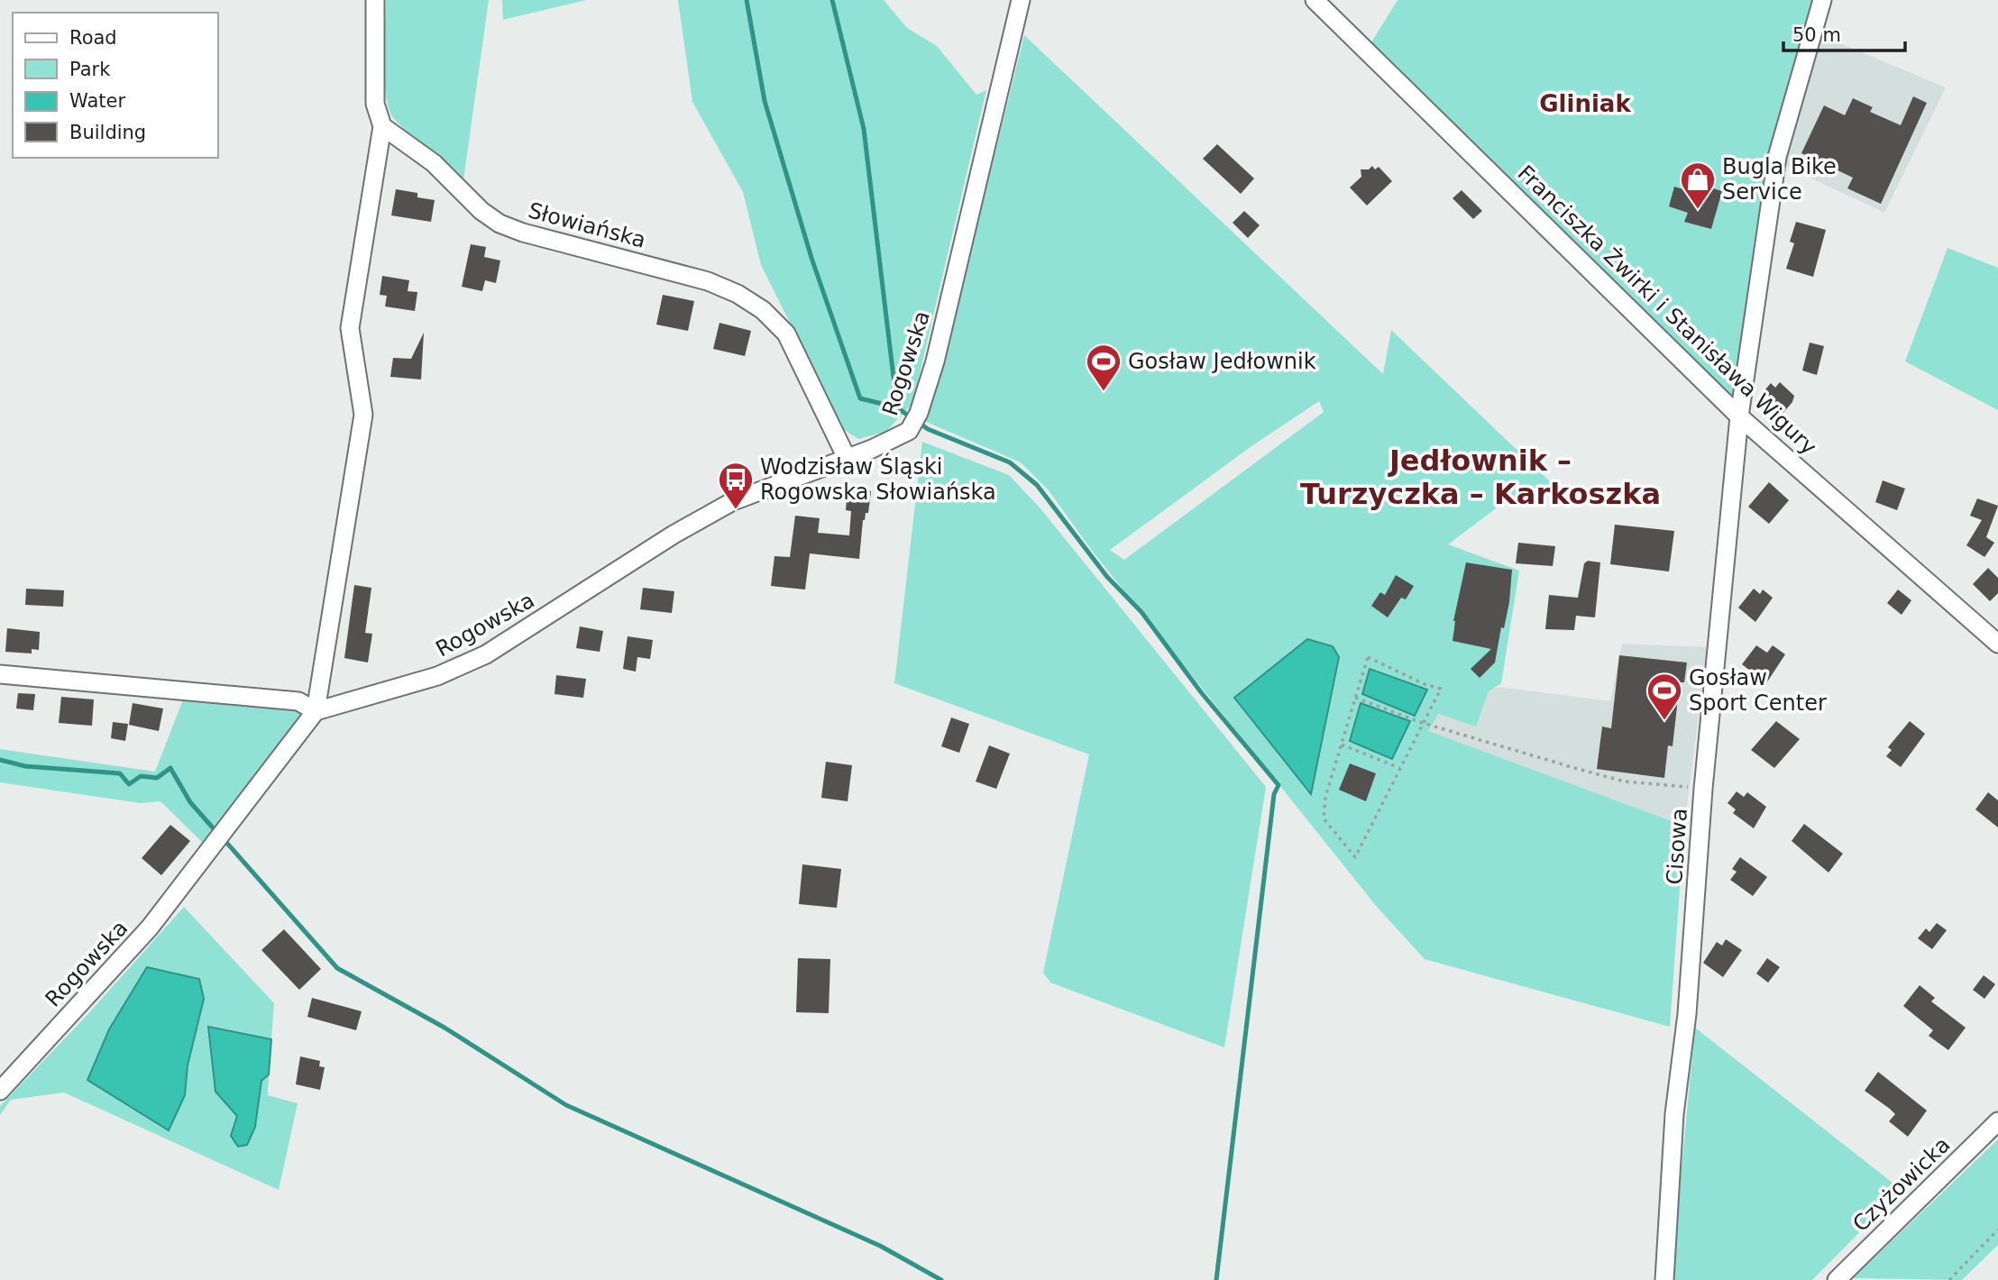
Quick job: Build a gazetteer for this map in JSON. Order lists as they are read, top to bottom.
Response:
{
  "streets": {
    "street": [
      "Słowiańska",
      "Franciszka Żwirki i Stanisława Wigury",
      "Rogowska",
      "Cisowa",
      "Czyżowicka"
    ]
  },
  "crossings": [
    ["Słowiańska", "Rogowska"],
    ["Franciszka Żwirki i Stanisława Wigury", "Cisowa"]
  ],
  "districts": ["Gliniak", "Jedłownik – Turzyczka – Karkoszka"],
  "places": {
    "shop": ["Bugla Bike Service"],
    "sports": ["Gosław Jedłownik", "Gosław Sport Center"],
    "bus stop": ["Wodzisław Śląski Rogowska Słowiańska"]
  },
  "legend": [
    "Road",
    "Park",
    "Water",
    "Building"
  ],
  "scale_bar": "50 m"
}
